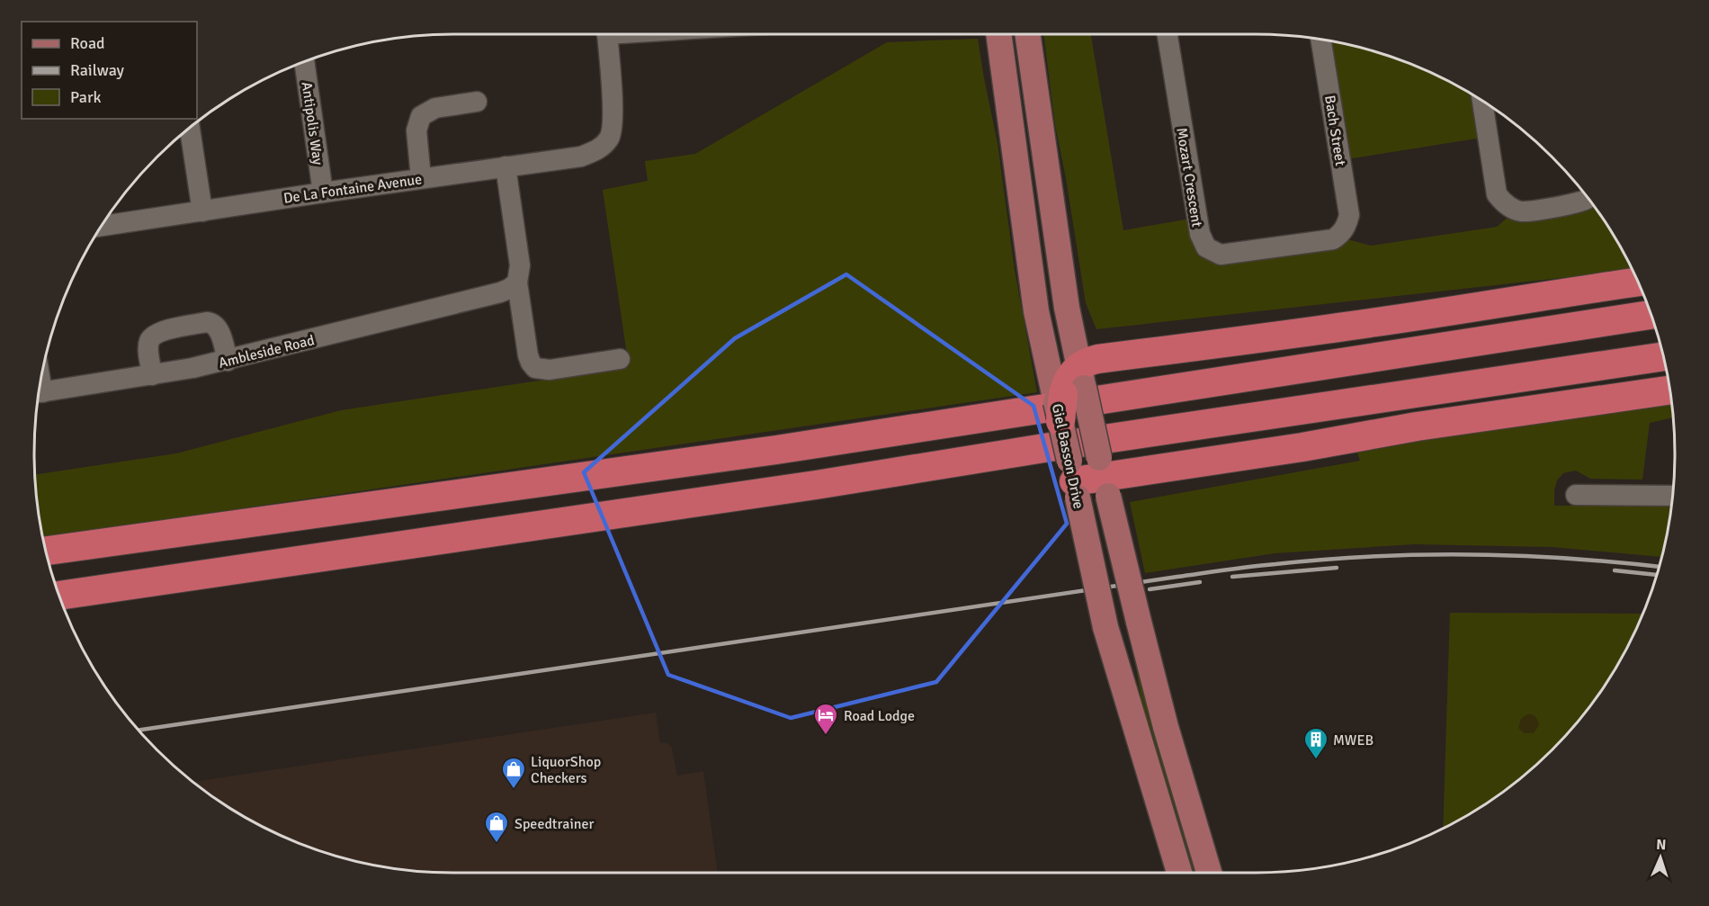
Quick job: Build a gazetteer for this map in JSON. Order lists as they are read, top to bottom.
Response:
{
  "streets": {
    "main road": ["Giel Basson Drive"],
    "street": [
      "Antipolis Way",
      "Bach Street",
      "Mozart Crescent",
      "De La Fontaine Avenue",
      "Ambleside Road"
    ]
  },
  "crossings": [
    ["Antipolis Way", "De La Fontaine Avenue"],
    ["Bach Street", "Mozart Crescent"]
  ],
  "places": {
    "hotel": ["Road Lodge"],
    "building": ["MWEB"],
    "shop": ["LiquorShop Checkers", "Speedtrainer"]
  },
  "legend": ["Road", "Railway", "Park"],
  "north": "top"
}
